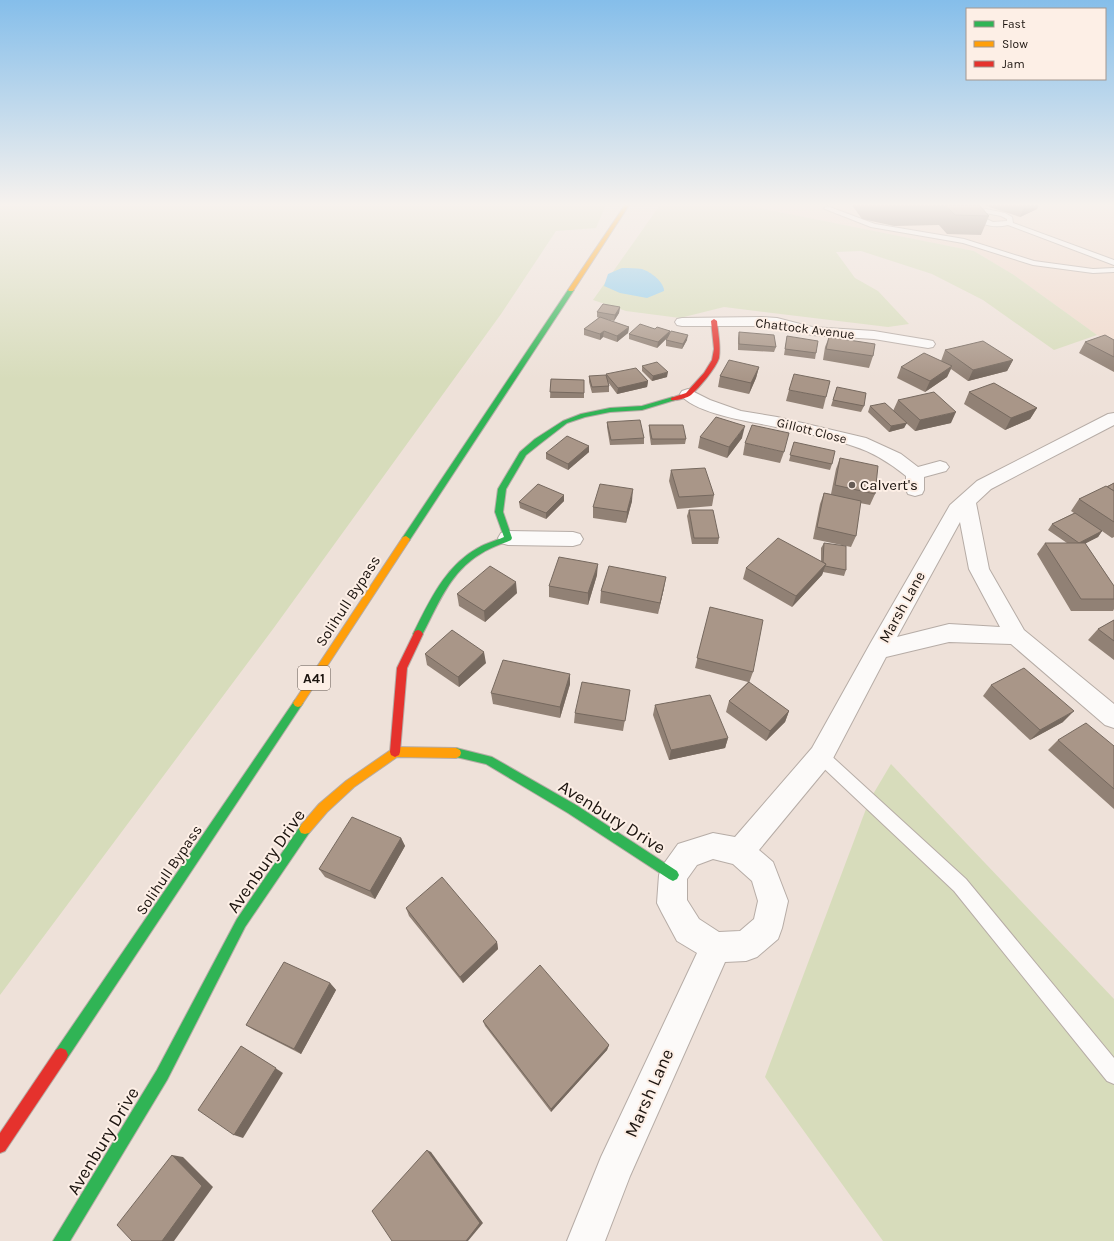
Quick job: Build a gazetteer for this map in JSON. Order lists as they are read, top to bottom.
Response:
{
  "streets": {
    "main road": ["Solihull Bypass", "A41", "Avenbury Drive"],
    "street": ["Chattock Avenue", "Gillott Close", "Marsh Lane"]
  },
  "crossings": [
    ["Marsh Lane", "Avenbury Drive"]
  ],
  "places": ["Calvert's"],
  "legend": ["Fast", "Slow", "Jam"]
}
